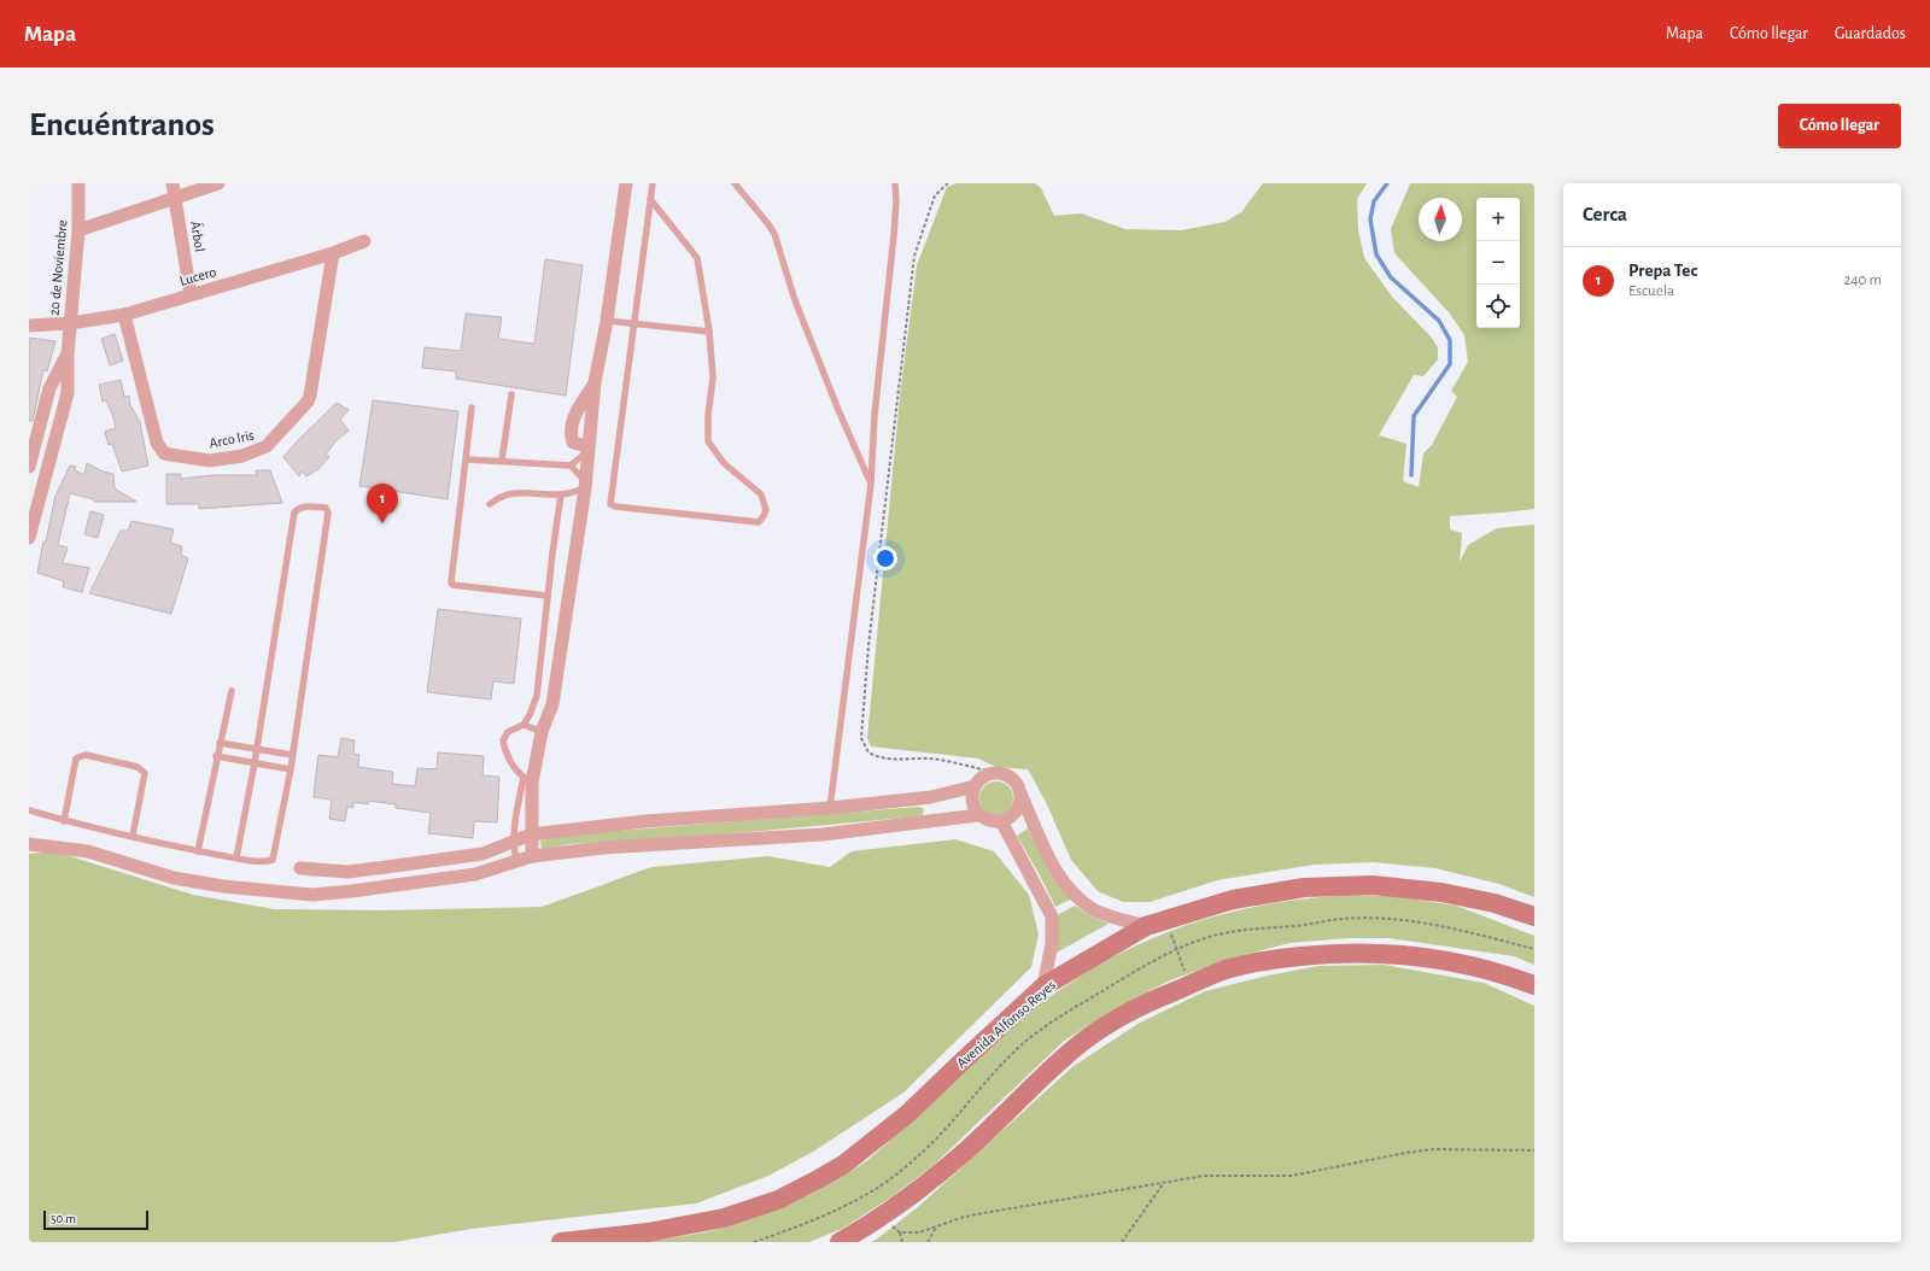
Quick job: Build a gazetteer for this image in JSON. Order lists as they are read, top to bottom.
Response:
{
  "streets": {
    "main road": ["Avenida Alfonso Reyes"],
    "street": [
      "Árbol",
      "20 de Noviembre",
      "Lucero",
      "Arco Iris"
    ]
  },
  "crossings": [
    ["Árbol", "Lucero"],
    ["20 de Noviembre", "Lucero"],
    ["Lucero", "Arco Iris"]
  ],
  "scale_bar": "50 m",
  "north": "top",
  "page": {
    "header": "Mapa",
    "nav": ["Mapa", "Cómo llegar", "Guardados"],
    "buttons": "Cómo llegar",
    "title": "Encuéntranos",
    "heading": "Cerca",
    "map_buttons": ["+", "−"],
    "list": [
      {
        "mark": "1",
        "name": "Prepa Tec",
        "note": "Escuela",
        "value": "240 m"
      }
    ],
    "pins": "1",
    "scale": "50 m"
  }
}
